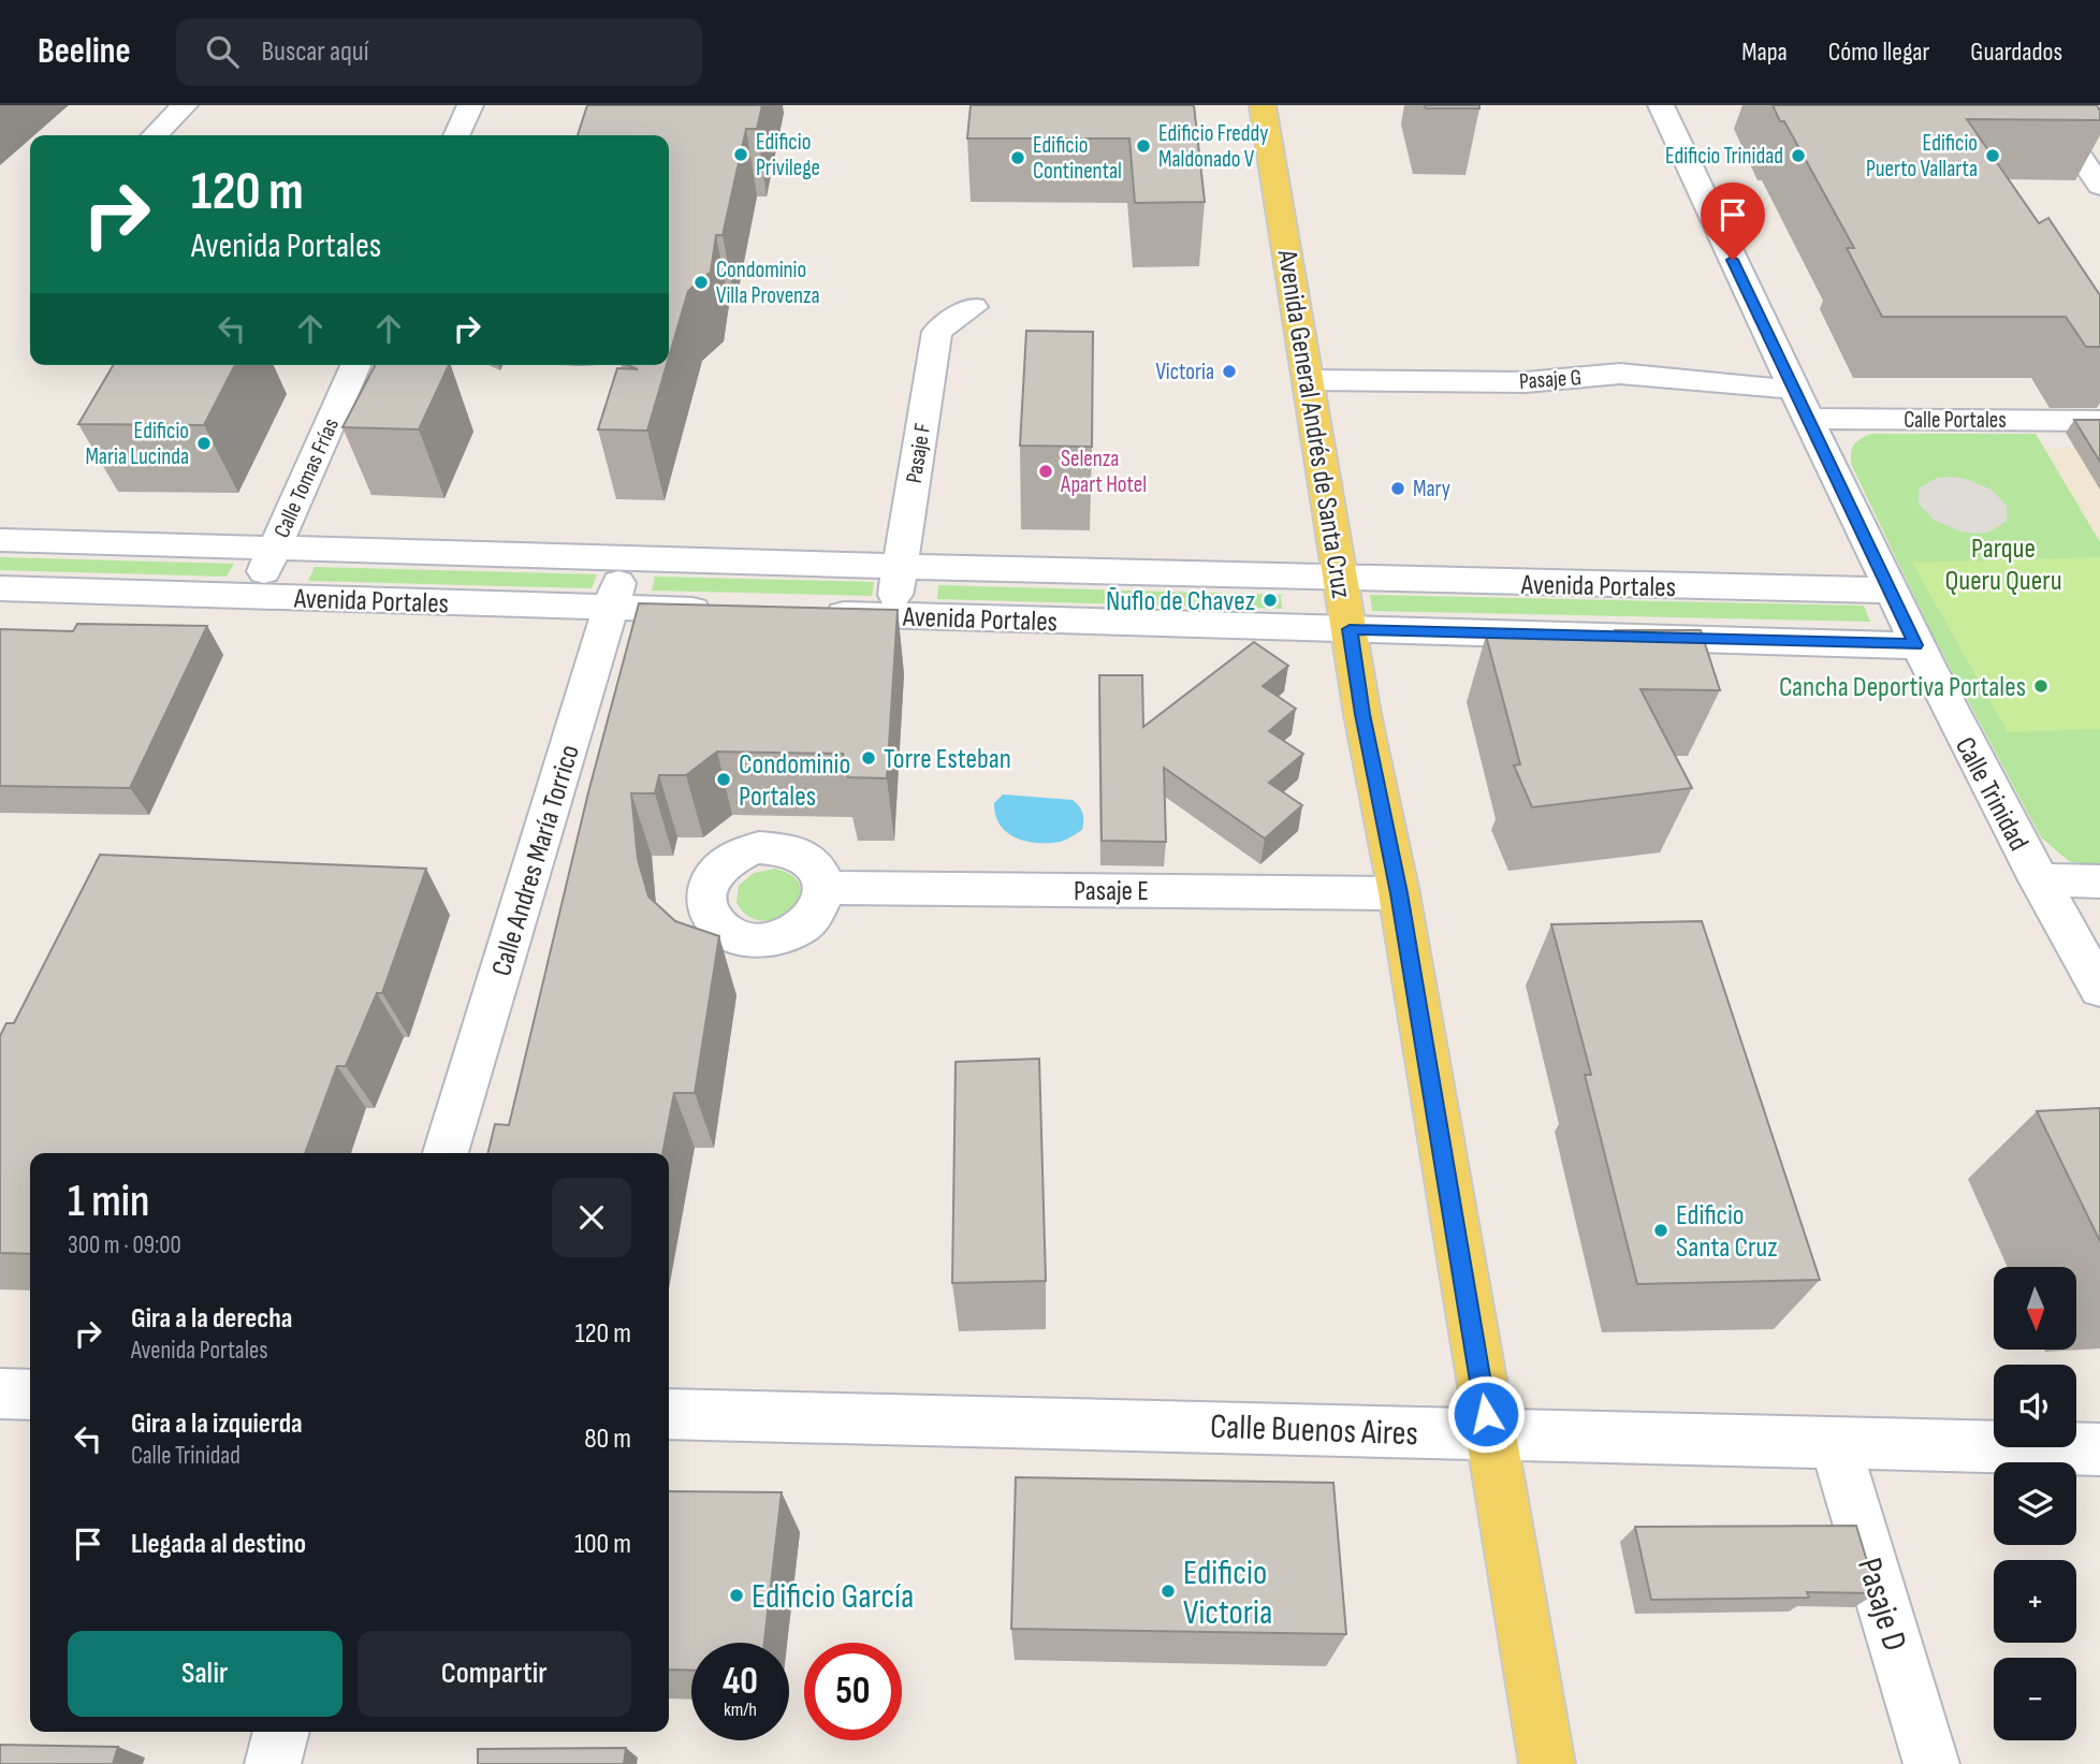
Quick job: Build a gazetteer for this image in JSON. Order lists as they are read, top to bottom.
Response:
{
  "streets": {
    "main road": ["Avenida General Andrés de Santa Cruz"],
    "street": [
      "Pasaje G",
      "Calle Portales",
      "Pasaje F",
      "Calle Tomas Frías",
      "Avenida Portales",
      "Calle Trinidad",
      "Calle Andres María Torrico",
      "Pasaje E",
      "Calle Buenos Aires",
      "Pasaje D"
    ]
  },
  "crossings": [
    ["Pasaje G", "Calle Portales"],
    ["Pasaje G", "Avenida General Andrés de Santa Cruz"],
    ["Pasaje G", "Calle Trinidad"],
    ["Calle Portales", "Calle Trinidad"],
    ["Avenida General Andrés de Santa Cruz", "Avenida Portales"],
    ["Avenida General Andrés de Santa Cruz", "Pasaje E"],
    ["Avenida General Andrés de Santa Cruz", "Calle Buenos Aires"],
    ["Pasaje F", "Avenida Portales"],
    ["Calle Tomas Frías", "Avenida Portales"],
    ["Avenida Portales", "Calle Trinidad"],
    ["Avenida Portales", "Calle Andres María Torrico"],
    ["Calle Buenos Aires", "Pasaje D"]
  ],
  "parks": ["Parque Queru Queru"],
  "places": [
    "Edificio Freddy Maldonado V",
    "Edificio Privilege",
    "Edificio Trinidad",
    "Edificio Puerto Vallarta",
    "Edificio Continental",
    "Condominio Villa Provenza",
    "Victoria",
    "Edificio Maria Lucinda",
    "Selenza Apart Hotel",
    "Mary",
    "Ñuflo de Chavez",
    "Cancha Deportiva Portales",
    "Torre Esteban",
    "Condominio Portales",
    "Edificio Santa Cruz",
    "Edificio Victoria",
    "Edificio García"
  ],
  "north": "bottom",
  "page": {
    "header": "Beeline",
    "search": "Buscar aquí",
    "nav": ["Mapa", "Cómo llegar", "Guardados"],
    "turn": ["120 m", "Avenida Portales"],
    "heading": ["1 min", "300 m · 09:00"],
    "map_buttons": ["+", "−"],
    "list": [
      {
        "name": "Gira a la derecha",
        "note": "Avenida Portales",
        "value": "120 m"
      },
      {
        "name": "Gira a la izquierda",
        "note": "Calle Trinidad",
        "value": "80 m"
      },
      {
        "name": "Llegada al destino",
        "value": "100 m"
      }
    ],
    "buttons": ["Salir", "Compartir"],
    "speed": "40 km/h",
    "limit": "50"
  }
}
